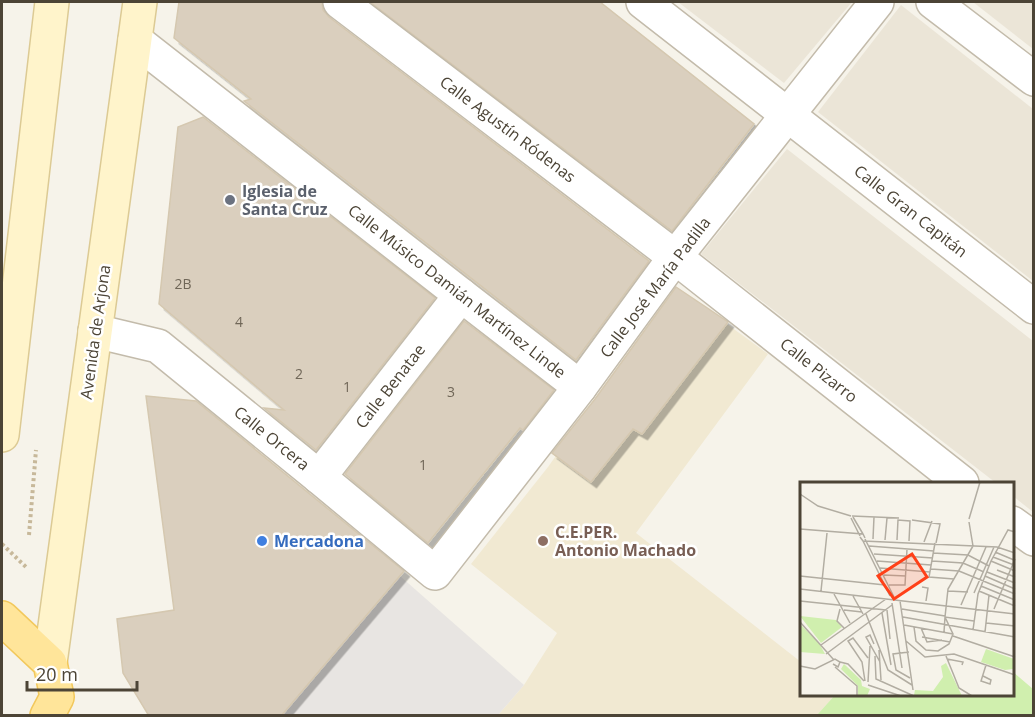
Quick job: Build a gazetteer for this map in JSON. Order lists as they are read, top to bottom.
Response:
{
  "streets": {
    "street": [
      "Calle Agustín Ródenas",
      "Calle Gran Capitán",
      "Calle José María Padilla",
      "Calle Músico Damián Martínez Linde",
      "Avenida de Arjona",
      "Calle Pizarro",
      "Calle Benatae",
      "Calle Orcera"
    ]
  },
  "crossings": [
    ["Calle Agustín Ródenas", "Calle José María Padilla"],
    ["Calle Agustín Ródenas", "Calle Pizarro"],
    ["Calle Gran Capitán", "Calle José María Padilla"],
    ["Calle José María Padilla", "Calle Músico Damián Martínez Linde"],
    ["Calle José María Padilla", "Calle Pizarro"],
    ["Calle José María Padilla", "Calle Orcera"],
    ["Calle Músico Damián Martínez Linde", "Avenida de Arjona"],
    ["Calle Músico Damián Martínez Linde", "Calle Benatae"],
    ["Avenida de Arjona", "Calle Orcera"],
    ["Calle Benatae", "Calle Orcera"]
  ],
  "places": ["Iglesia de Santa Cruz", "Mercadona", "C.E.PER. Antonio Machado"],
  "house_numbers": [
    "2B",
    "4",
    "2",
    "1",
    "3",
    "1"
  ],
  "scale_bar": "20 m"
}
